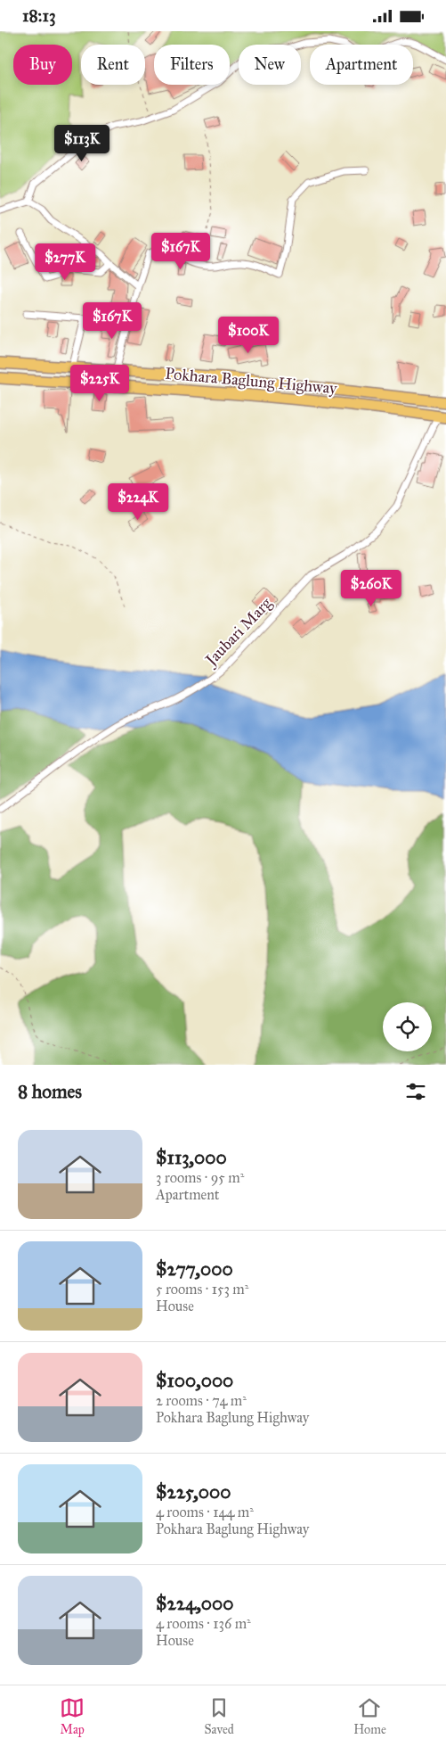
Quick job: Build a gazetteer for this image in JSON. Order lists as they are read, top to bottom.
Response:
{
  "streets": {
    "highway": ["Pokhara Baglung Highway"],
    "street": ["Jaubari Marg"]
  },
  "crossings": [
    ["Pokhara Baglung Highway", "Jaubari Marg"]
  ],
  "page": {
    "status": "18:13",
    "chip": [
      "Buy",
      "Rent",
      "Filters",
      "New",
      "Apartment"
    ],
    "price": [
      "$113K",
      "$167K",
      "$277K",
      "$167K",
      "$100K",
      "$225K",
      "$224K",
      "$260K"
    ],
    "heading": "8 homes",
    "list": [
      {
        "name": "$113,000",
        "note": "3 rooms · 95 m² · Apartment"
      },
      {
        "name": "$277,000",
        "note": "5 rooms · 153 m² · House"
      },
      {
        "name": "$100,000",
        "note": "2 rooms · 74 m² · Pokhara Baglung Highway"
      },
      {
        "name": "$225,000",
        "note": "4 rooms · 144 m² · Pokhara Baglung Highway"
      },
      {
        "name": "$224,000",
        "note": "4 rooms · 136 m² · House"
      }
    ],
    "tabs": ["Map", "Saved", "Home"]
  }
}
